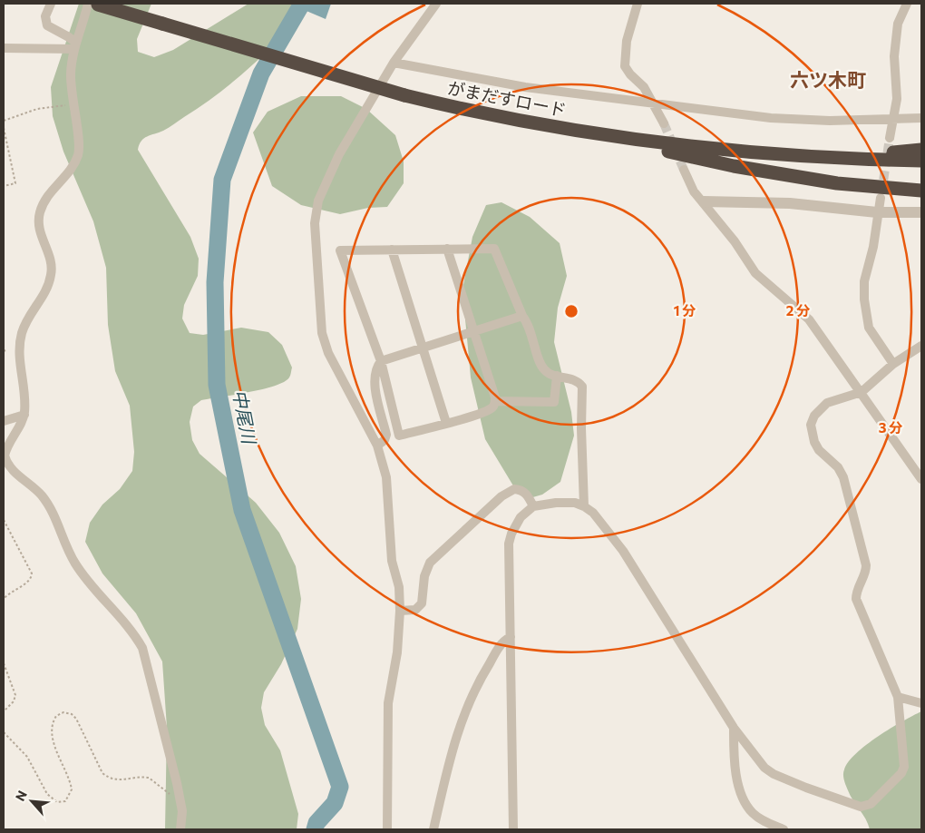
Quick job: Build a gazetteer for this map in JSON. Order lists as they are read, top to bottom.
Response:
{
  "streets": {
    "highway": ["がまだすロード"]
  },
  "districts": ["六ツ木町"],
  "water": ["中尾川"],
  "north": "top left",
  "rings": ["1 分", "2 分", "3 分"]
}
